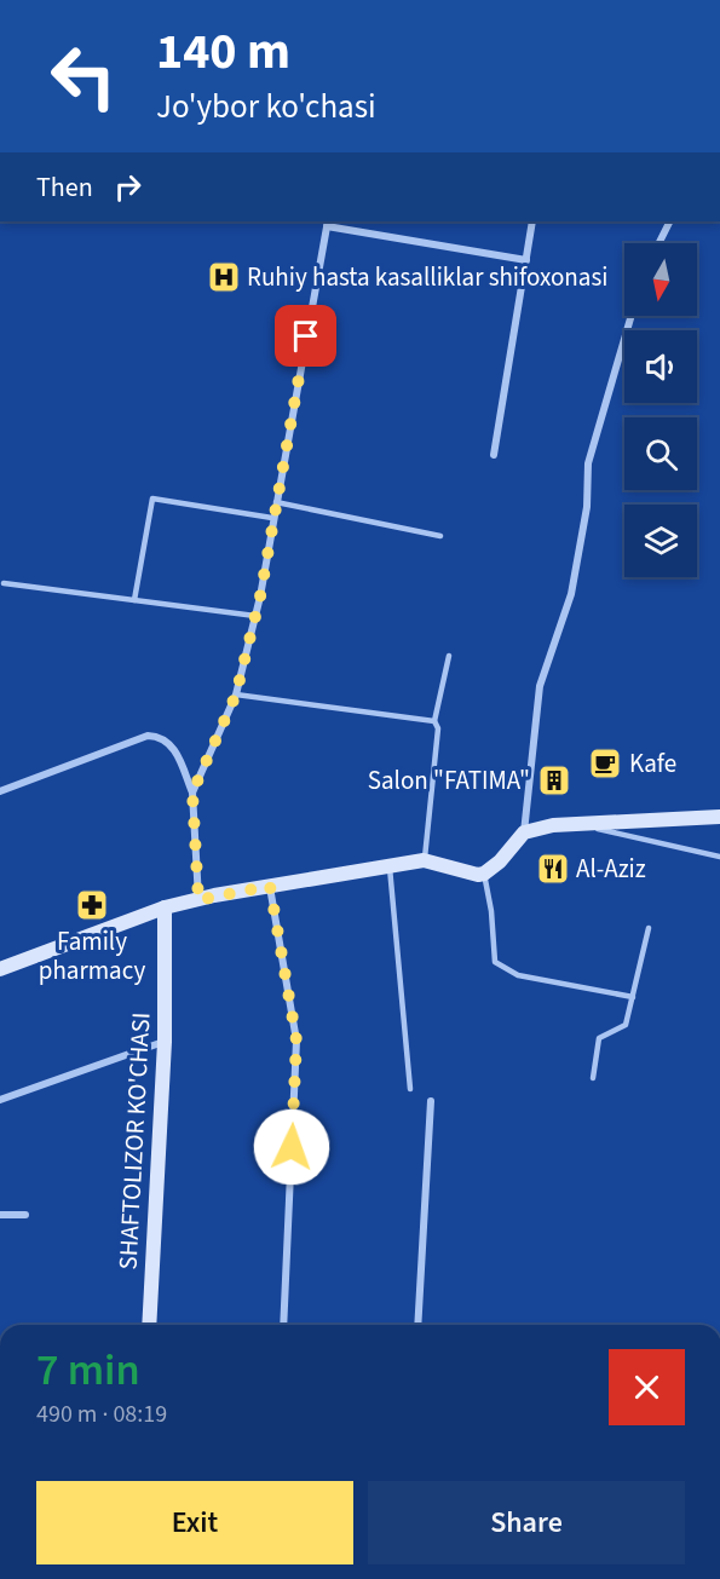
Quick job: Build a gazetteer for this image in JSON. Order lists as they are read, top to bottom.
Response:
{
  "streets": {
    "street": ["SHAFTOLIZOR KO'CHASI"]
  },
  "places": {
    "hospital": ["Ruhiy hasta kasalliklar shifoxonasi"],
    "cafe": ["Kafe"],
    "building": ["Salon \"FATIMA\""],
    "restaurant": ["Al-Aziz"],
    "pharmacy": ["Family pharmacy"]
  },
  "north": "bottom",
  "page": {
    "turn": ["140 m", "Jo'ybor ko'chasi"],
    "then": "Then",
    "heading": ["7 min", "490 m · 08:19"],
    "buttons": ["Exit", "Share"]
  }
}
